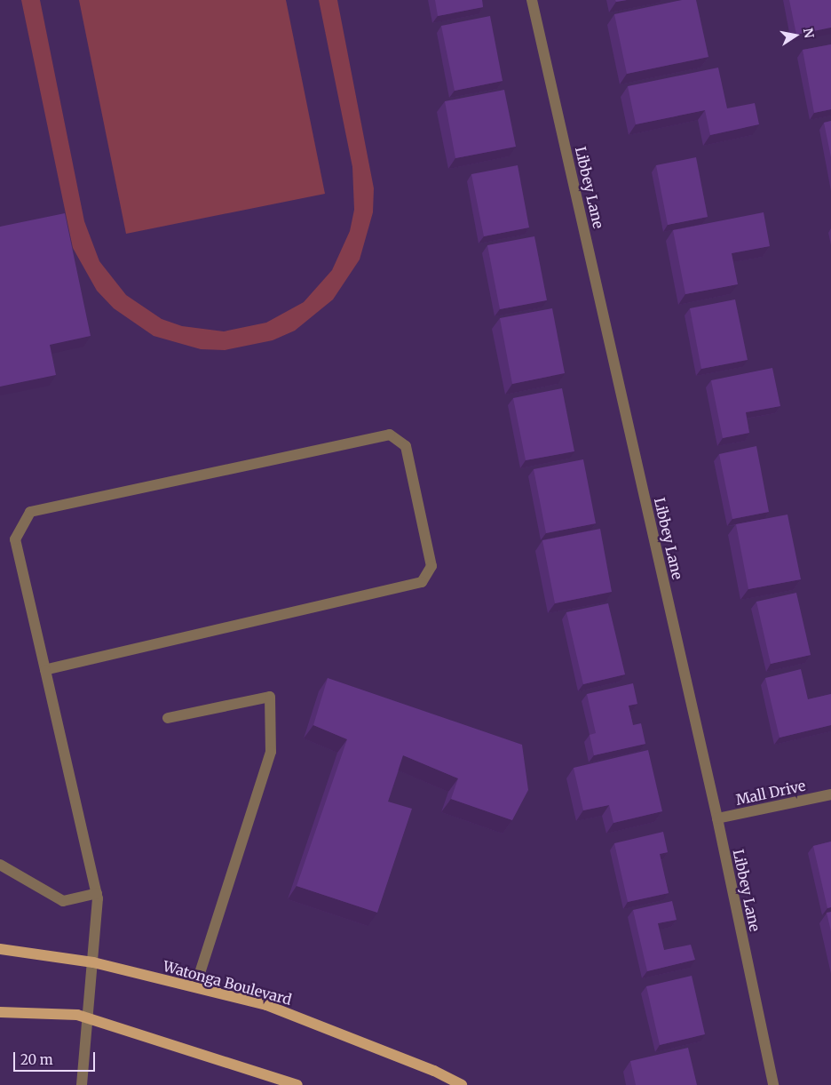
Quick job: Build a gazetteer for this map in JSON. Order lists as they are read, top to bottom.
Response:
{
  "streets": {
    "main road": ["Watonga Boulevard"],
    "street": ["Libbey Lane", "Mall Drive"]
  },
  "crossings": [
    ["Libbey Lane", "Mall Drive"]
  ],
  "scale_bar": "20 m",
  "north": "right"
}
